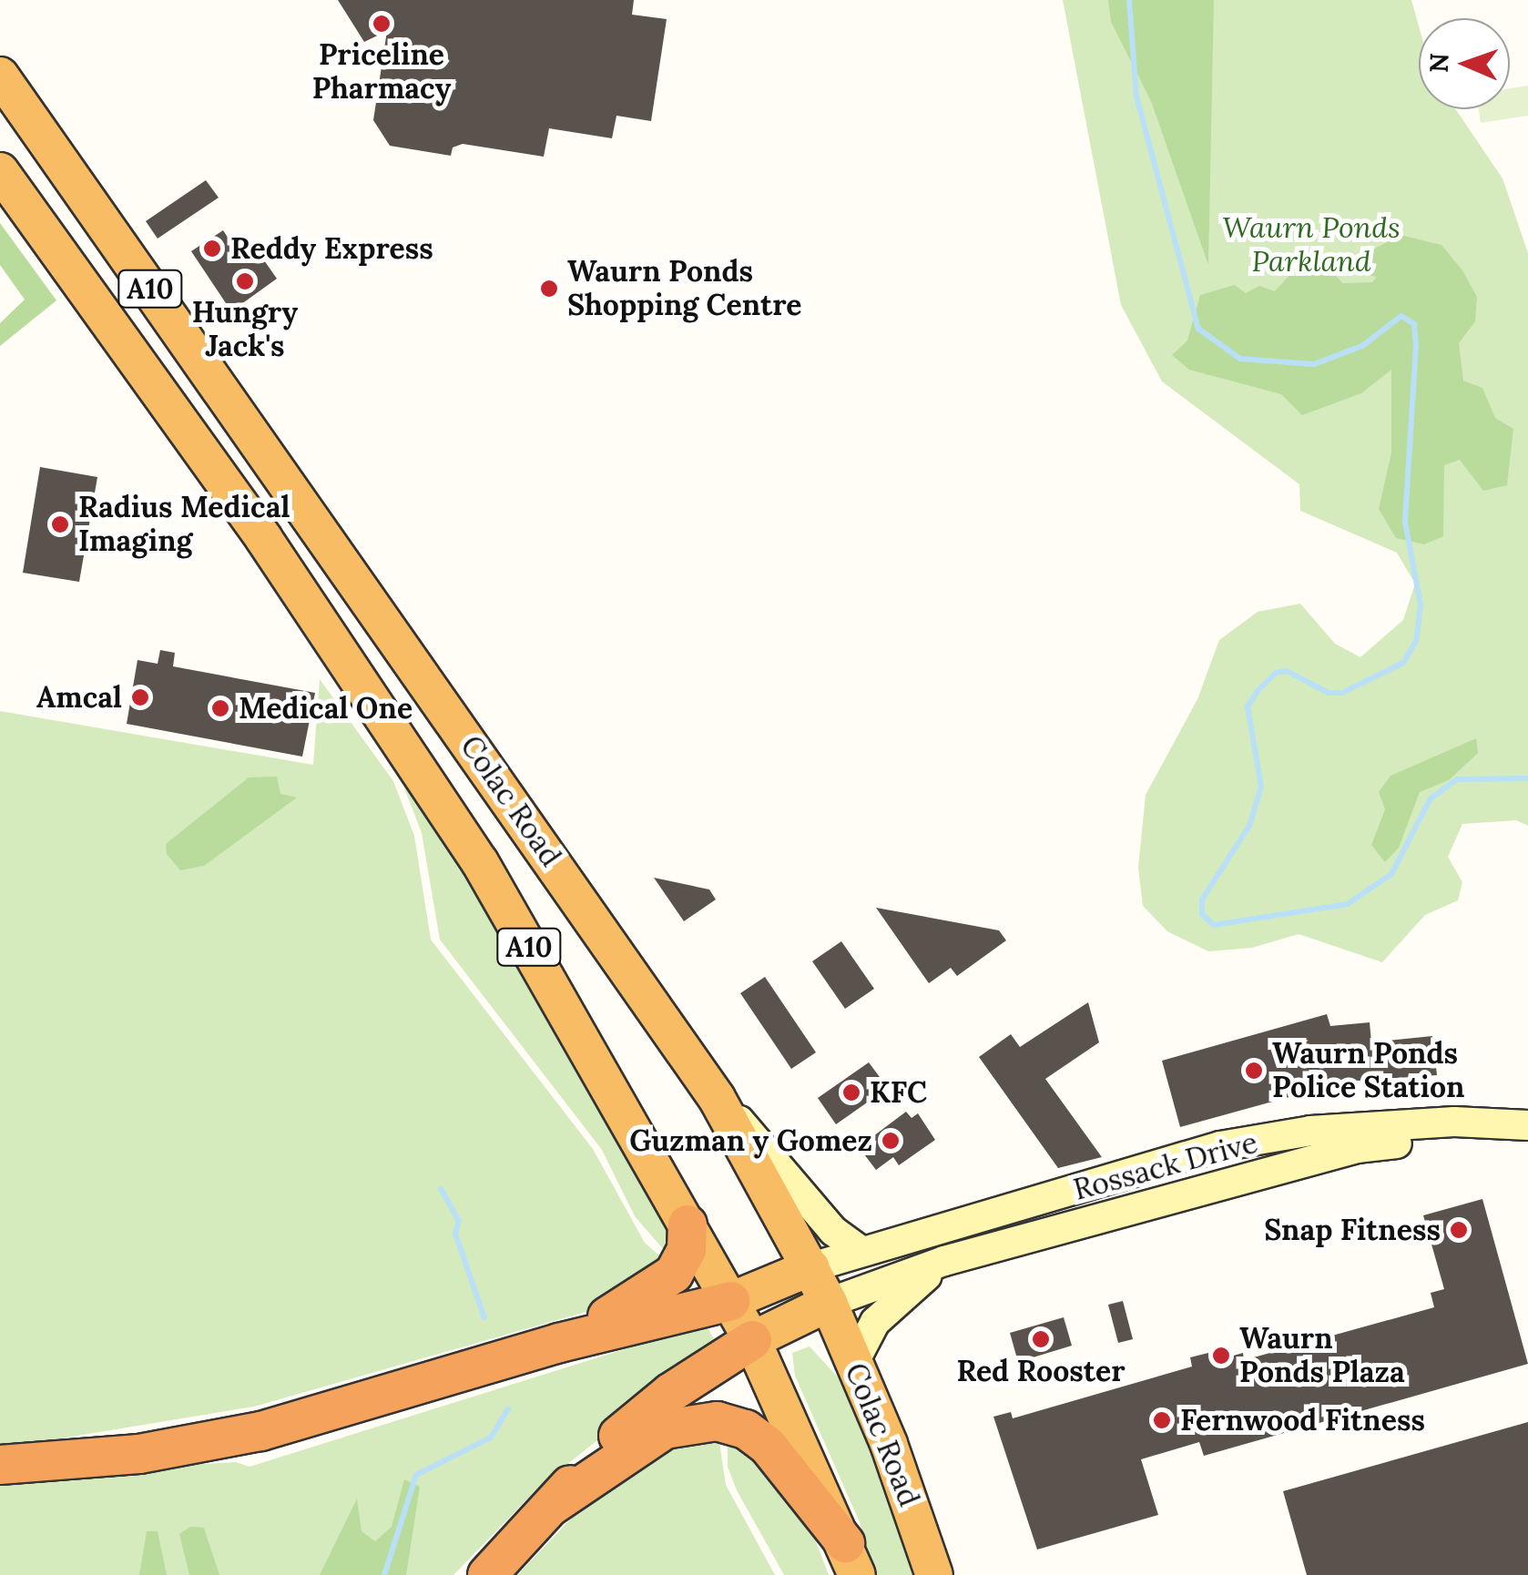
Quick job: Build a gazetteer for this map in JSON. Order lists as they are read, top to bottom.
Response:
{
  "streets": {
    "highway": ["A10", "Colac Road"],
    "main road": ["Rossack Drive"]
  },
  "crossings": [
    ["Colac Road", "Rossack Drive"]
  ],
  "parks": ["Waurn Ponds Parkland"],
  "places": [
    "Priceline Pharmacy",
    "Reddy Express",
    "Hungry Jack's",
    "Waurn Ponds Shopping Centre",
    "Radius Medical Imaging",
    "Amcal",
    "Medical One",
    "Waurn Ponds Police Station",
    "KFC",
    "Guzman y Gomez",
    "Snap Fitness",
    "Red Rooster",
    "Waurn Ponds Plaza",
    "Fernwood Fitness"
  ],
  "north": "left"
}
